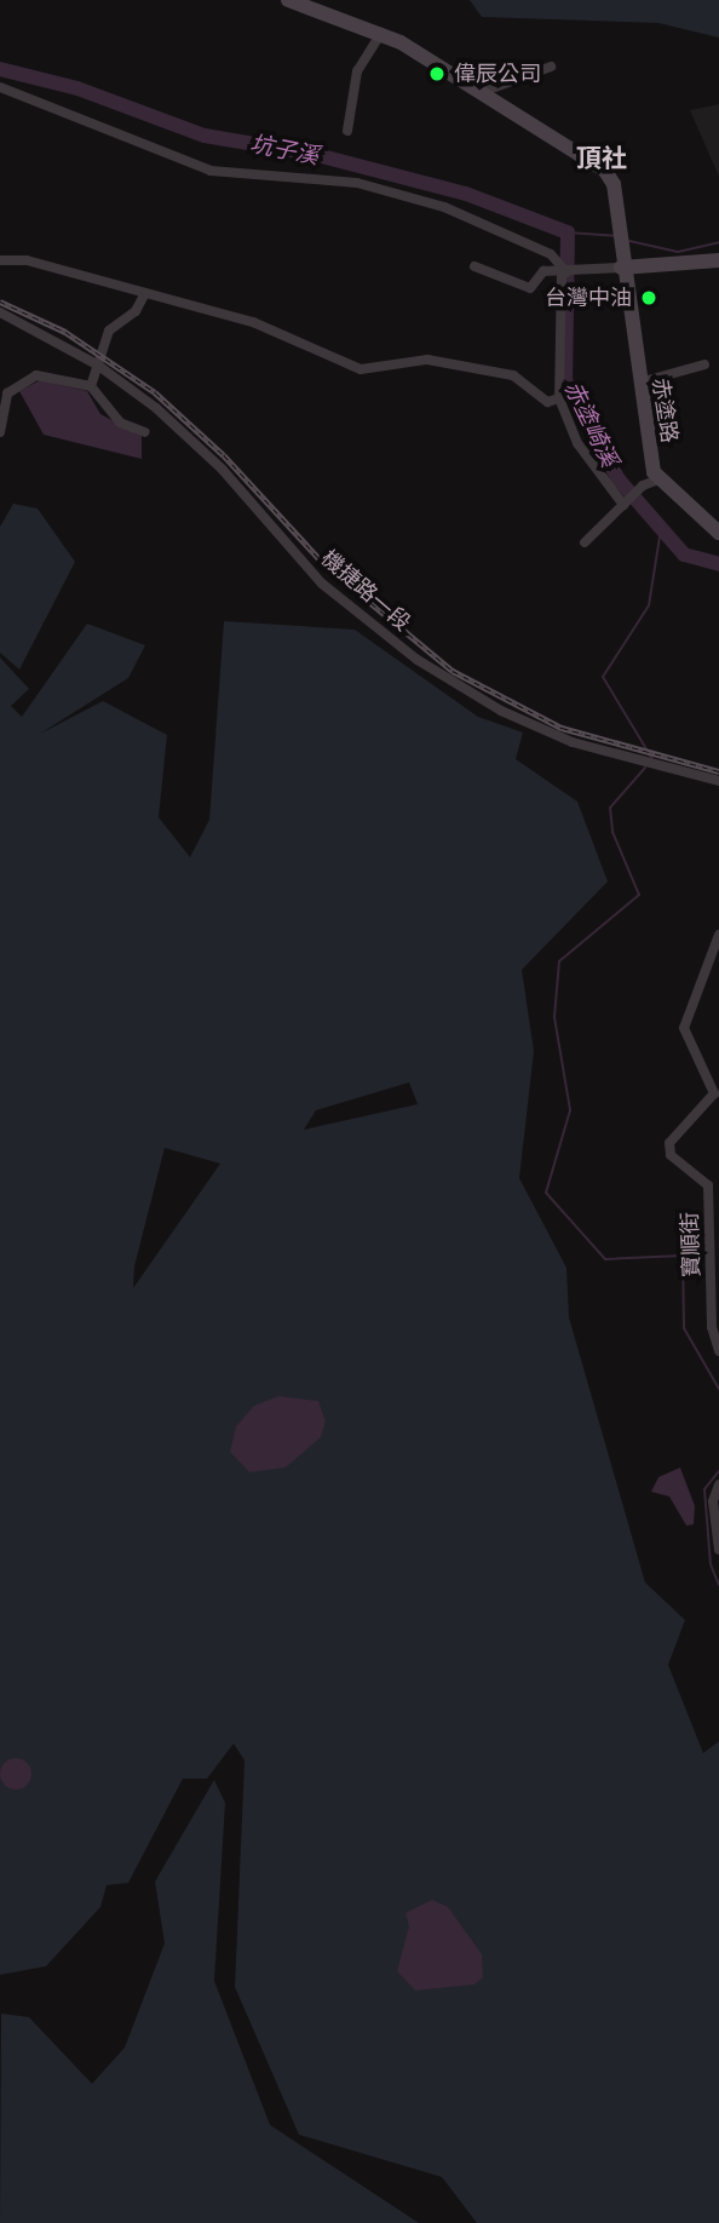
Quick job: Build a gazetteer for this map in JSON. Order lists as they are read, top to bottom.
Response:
{
  "streets": {
    "main road": ["赤塗路"],
    "street": ["機捷路一段", "寶順街"]
  },
  "districts": ["頂社"],
  "water": ["坑子溪", "赤塗崎溪"],
  "places": ["偉辰公司", "台灣中油"]
}
